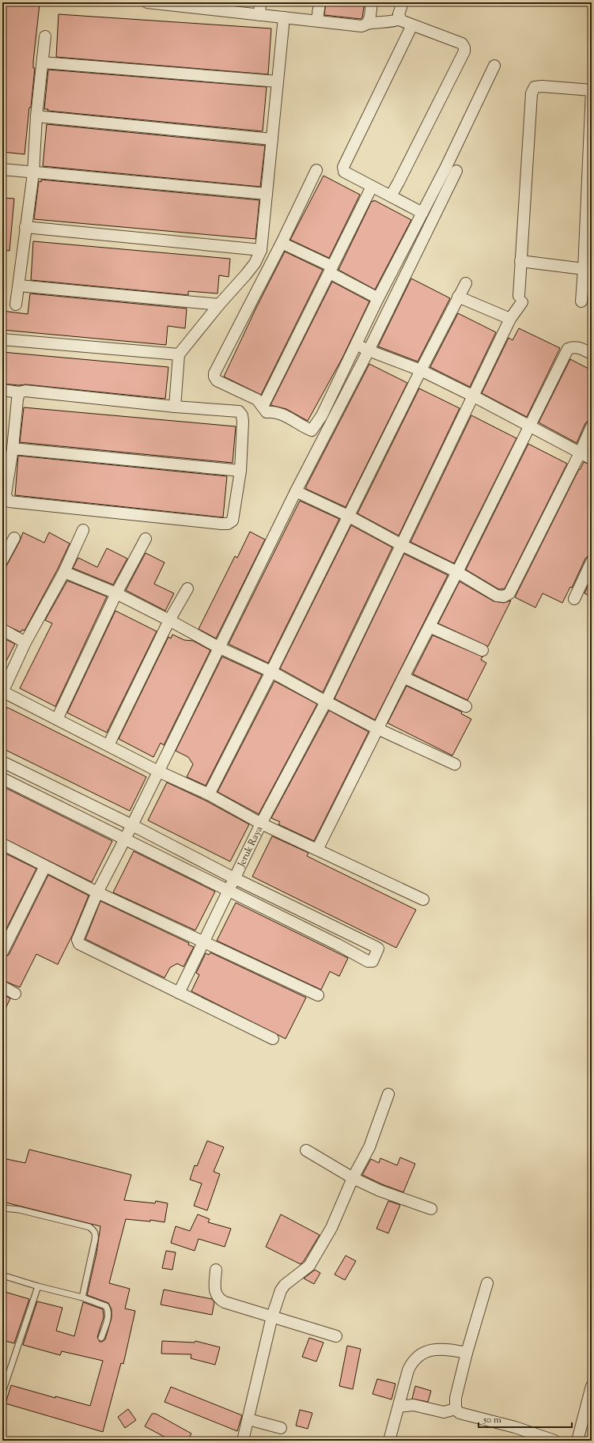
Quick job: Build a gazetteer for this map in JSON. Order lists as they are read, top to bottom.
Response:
{
  "streets": {
    "street": ["Jeruk Raya"]
  },
  "scale_bar": "50 m"
}
